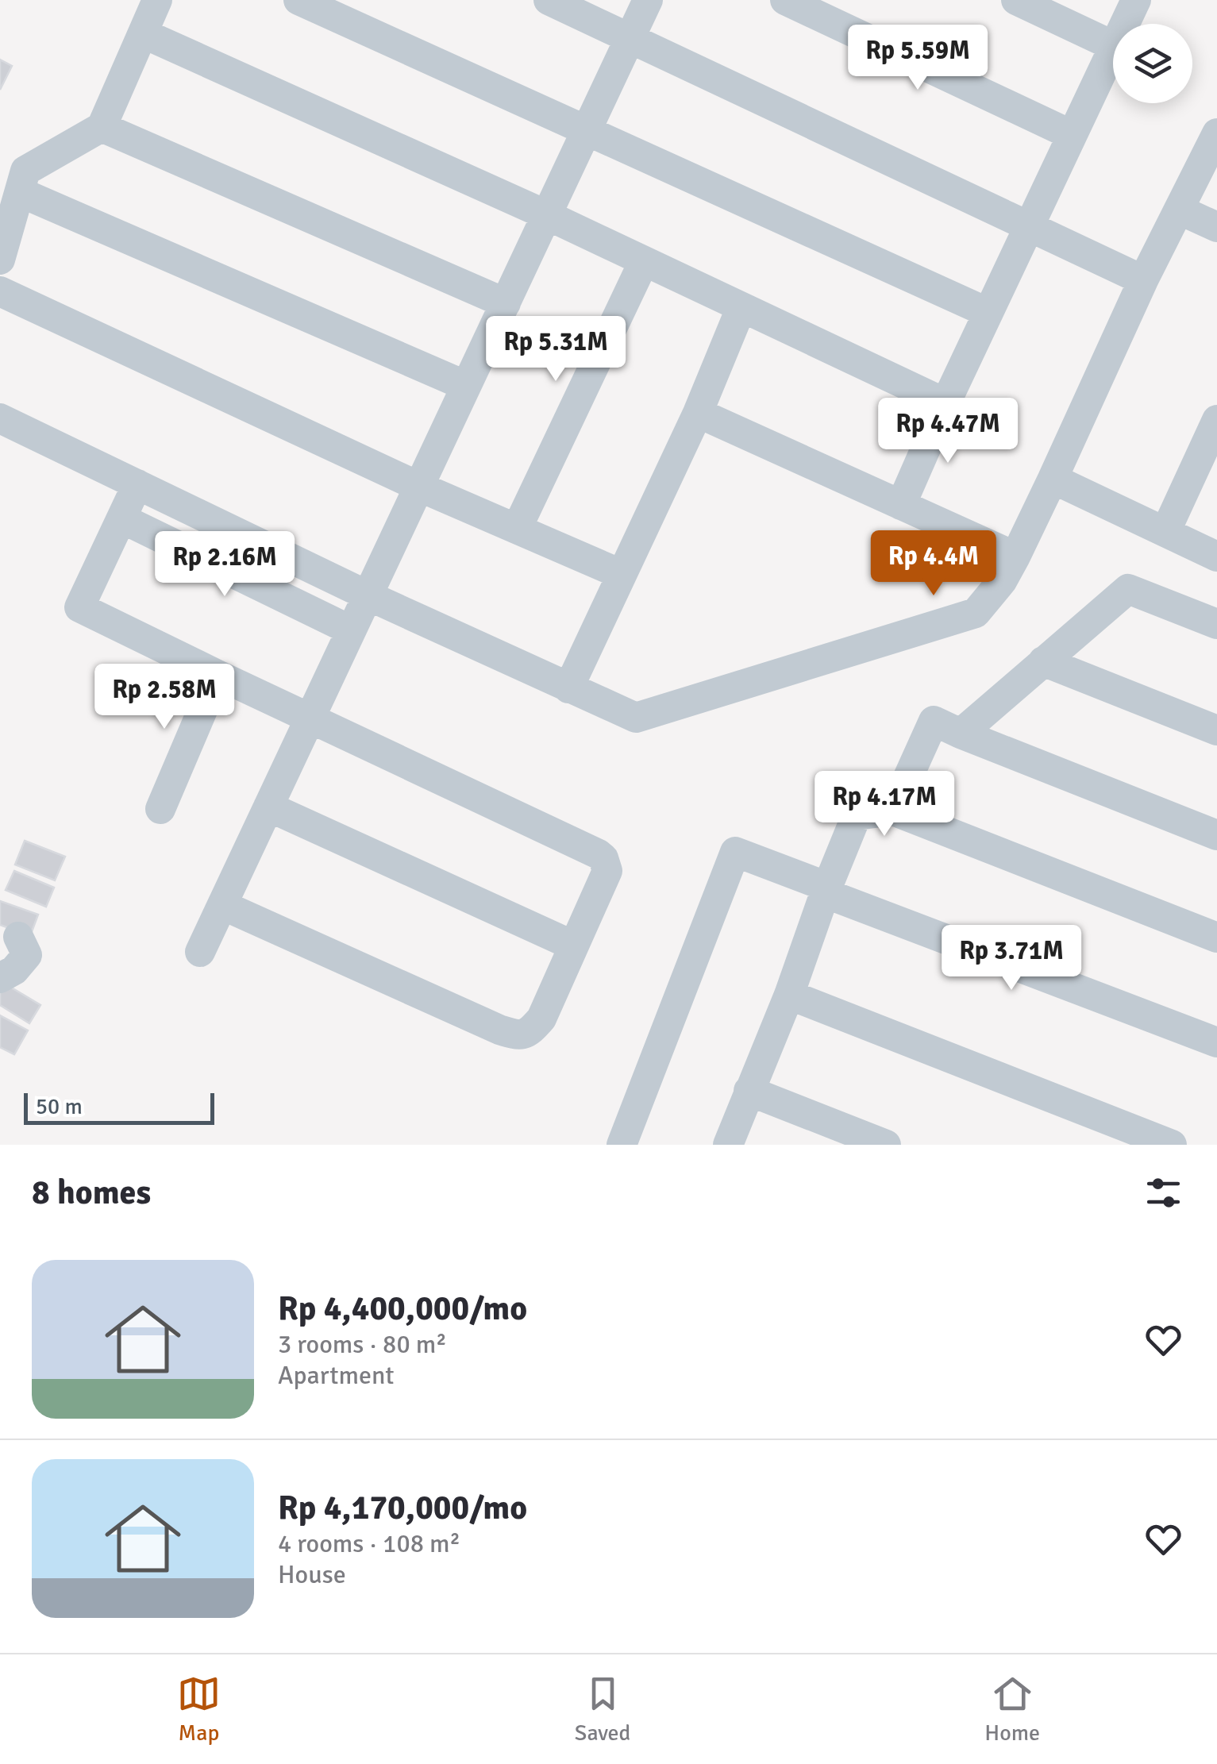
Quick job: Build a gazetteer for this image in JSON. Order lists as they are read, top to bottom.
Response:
{
  "scale_bar": "50 m",
  "page": {
    "price": [
      "Rp 5.59M",
      "Rp 5.31M",
      "Rp 4.47M",
      "Rp 4.4M",
      "Rp 2.16M",
      "Rp 2.58M",
      "Rp 4.17M",
      "Rp 3.71M"
    ],
    "scale": "50 m",
    "heading": "8 homes",
    "list": [
      {
        "name": "Rp 4,400,000/mo",
        "note": "3 rooms · 80 m² · Apartment"
      },
      {
        "name": "Rp 4,170,000/mo",
        "note": "4 rooms · 108 m² · House"
      }
    ],
    "tabs": ["Map", "Saved", "Home"]
  }
}
